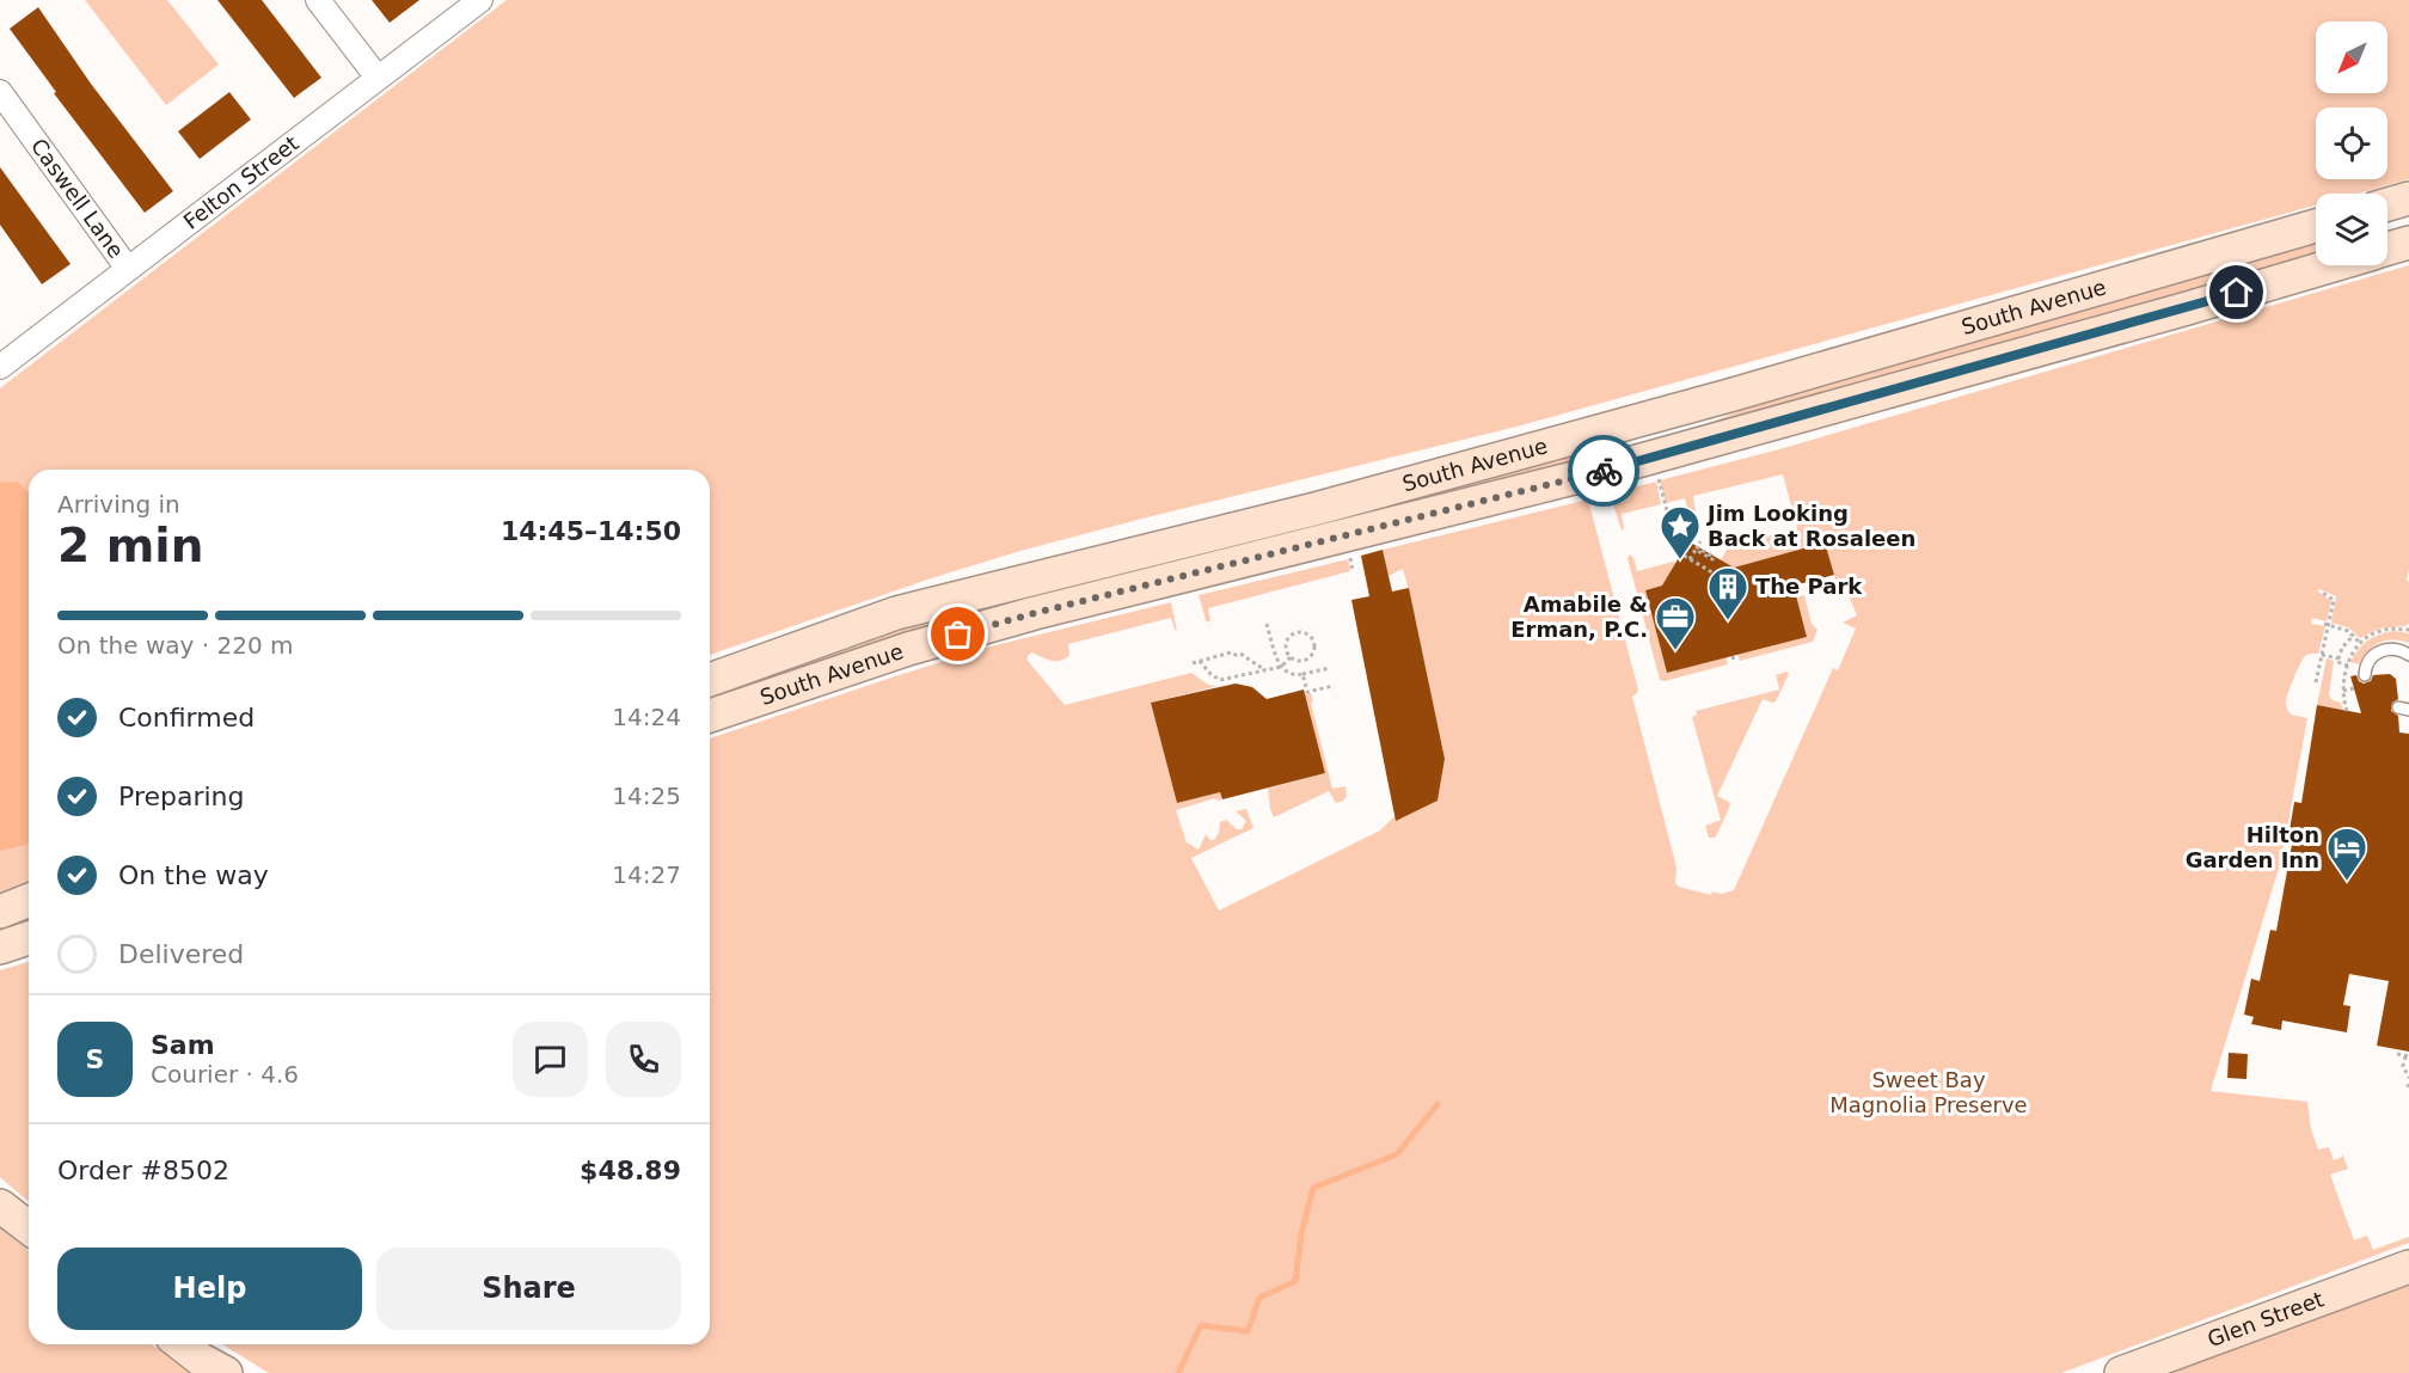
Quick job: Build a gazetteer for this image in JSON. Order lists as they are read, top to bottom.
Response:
{
  "streets": {
    "street": [
      "Felton Street",
      "Caswell Lane",
      "South Avenue",
      "Glen Street"
    ]
  },
  "crossings": [
    ["Felton Street", "Caswell Lane"]
  ],
  "parks": ["Sweet Bay Magnolia Preserve"],
  "places": {
    "place": ["Jim Looking Back at Rosaleen"],
    "building": ["The Park"],
    "office": ["Amabile & Erman, P.C."],
    "hotel": ["Hilton Garden Inn"]
  },
  "north": "bottom left",
  "page": {
    "heading": ["2 min", "Arriving in", "14:45–14:50"],
    "panel": [
      "Sam",
      "Courier · 4.6",
      "Order #8502",
      "$48.89"
    ],
    "bar": "On the way · 220 m",
    "list": [
      ["Confirmed", "14:24"],
      ["Preparing", "14:25"],
      ["On the way", "14:27"],
      "Delivered"
    ],
    "round": "S",
    "buttons": ["Help", "Share"]
  }
}
